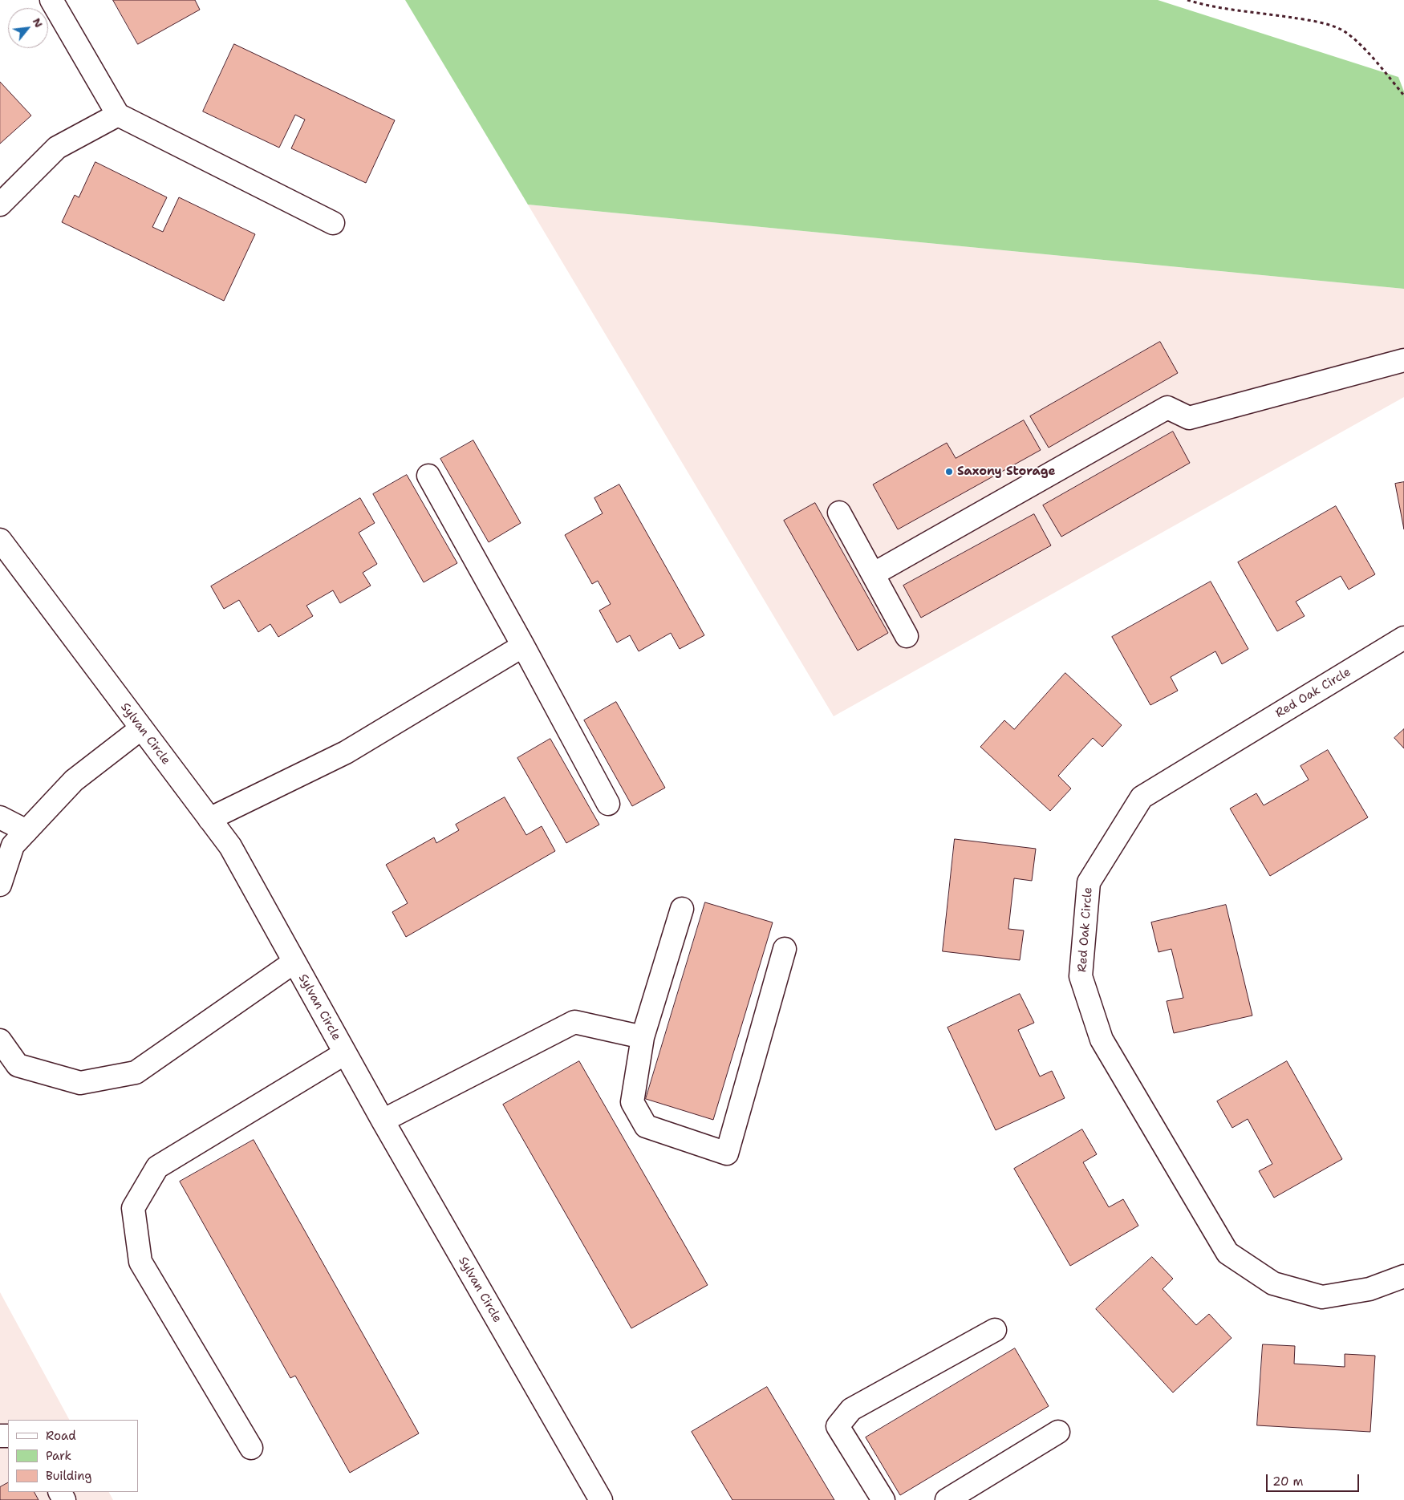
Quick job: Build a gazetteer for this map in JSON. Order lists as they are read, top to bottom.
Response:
{
  "streets": {
    "street": ["Red Oak Circle", "Sylvan Circle"]
  },
  "places": ["Saxony Storage"],
  "legend": ["Road", "Park", "Building"],
  "scale_bar": "20 m",
  "north": "top right"
}
